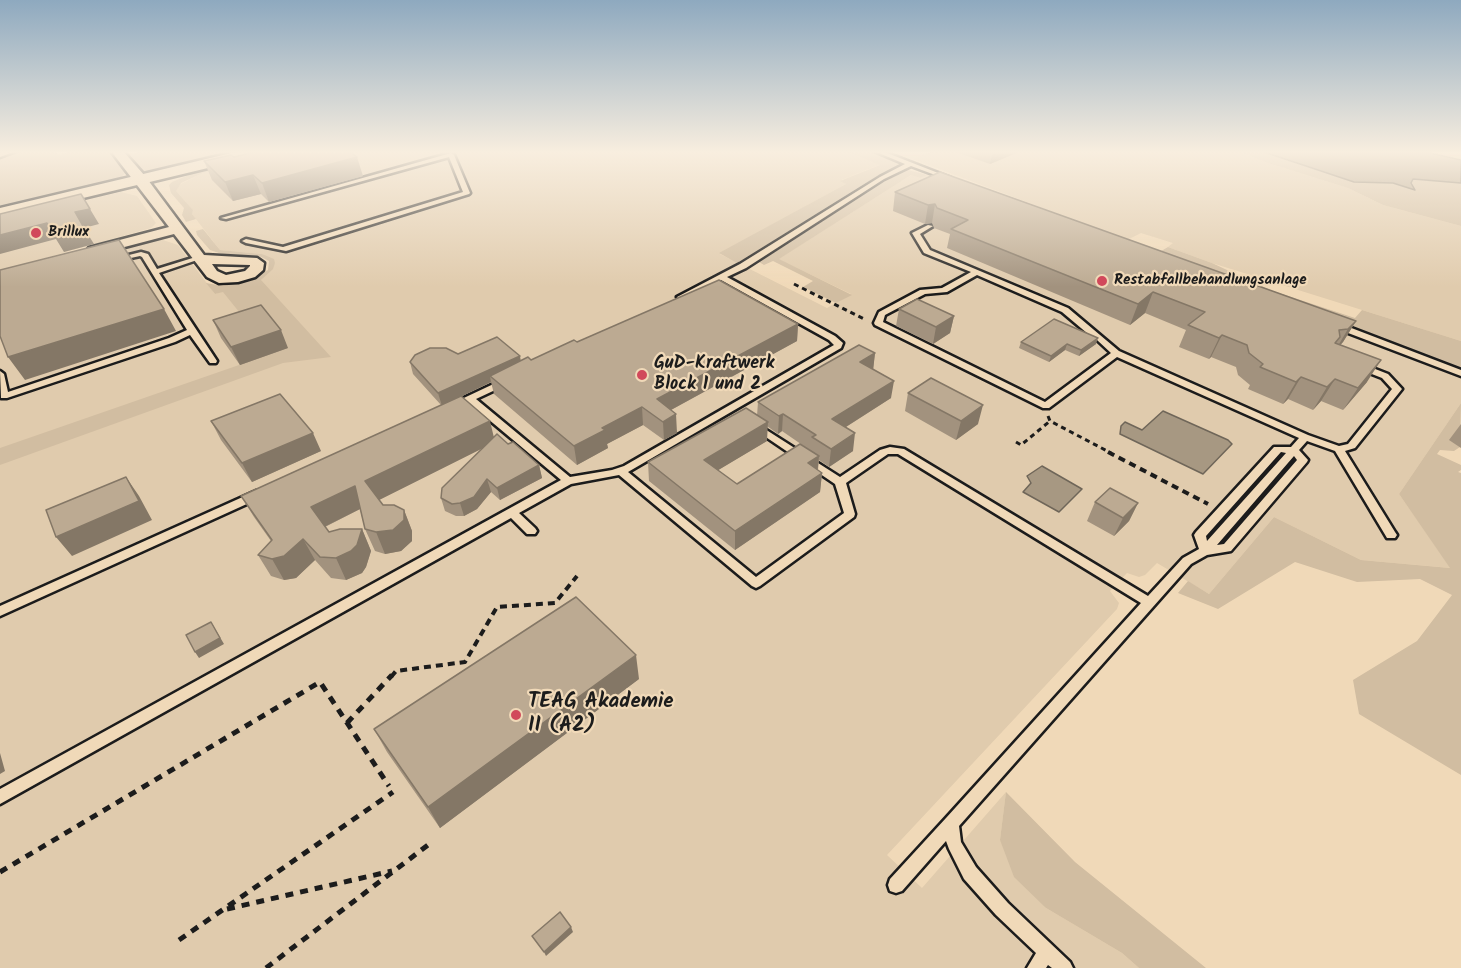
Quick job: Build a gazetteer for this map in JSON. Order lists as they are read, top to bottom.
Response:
{
  "places": [
    "Brillux",
    "Restabfallbehandlungsanlage",
    "GuD-Kraftwerk Block 1 und 2",
    "TEAG Akademie II (A2)"
  ]
}
